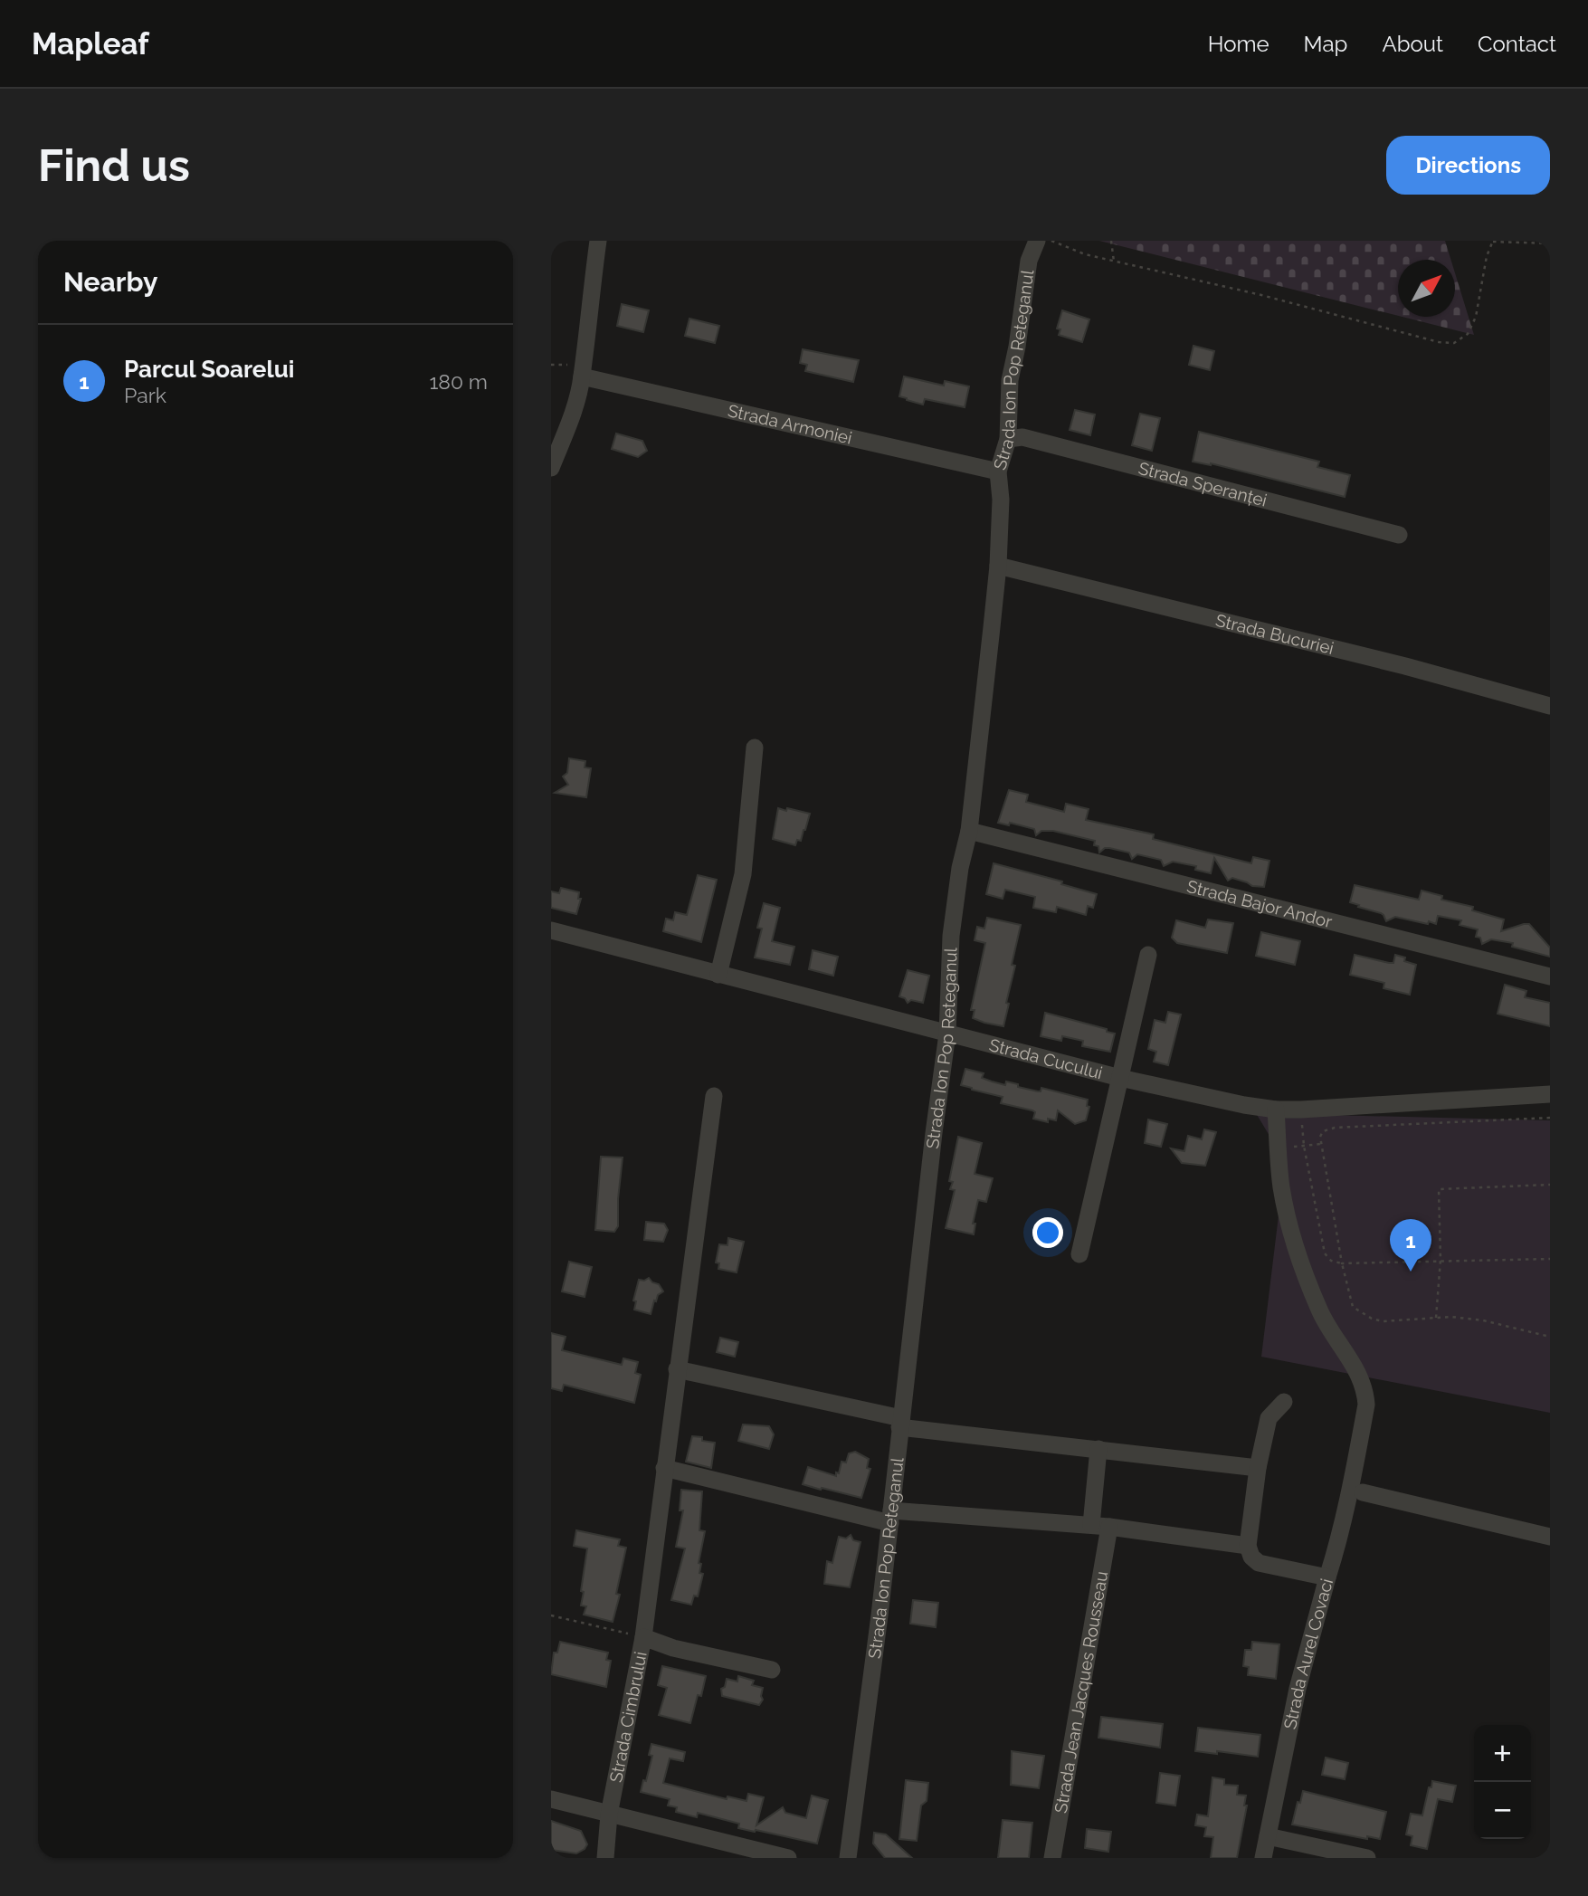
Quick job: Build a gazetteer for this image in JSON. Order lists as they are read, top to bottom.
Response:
{
  "streets": {
    "street": [
      "Strada Ion Pop Reteganul",
      "Strada Armoniei",
      "Strada Speranței",
      "Strada Bucuriei",
      "Strada Bajor Andor",
      "Strada Cucului",
      "Strada Aurel Covaci",
      "Strada Jean Jacques Rousseau",
      "Strada Cimbrului"
    ]
  },
  "crossings": [
    ["Strada Ion Pop Reteganul", "Strada Armoniei"],
    ["Strada Ion Pop Reteganul", "Strada Speranței"],
    ["Strada Ion Pop Reteganul", "Strada Bucuriei"],
    ["Strada Ion Pop Reteganul", "Strada Bajor Andor"],
    ["Strada Ion Pop Reteganul", "Strada Cucului"]
  ],
  "north": "top right",
  "page": {
    "header": "Mapleaf",
    "nav": [
      "Home",
      "Map",
      "About",
      "Contact"
    ],
    "buttons": "Directions",
    "title": "Find us",
    "heading": "Nearby",
    "list": [
      {
        "mark": "1",
        "name": "Parcul Soarelui",
        "note": "Park",
        "value": "180 m"
      }
    ],
    "pins": "1",
    "map_buttons": ["+", "−"]
  }
}
